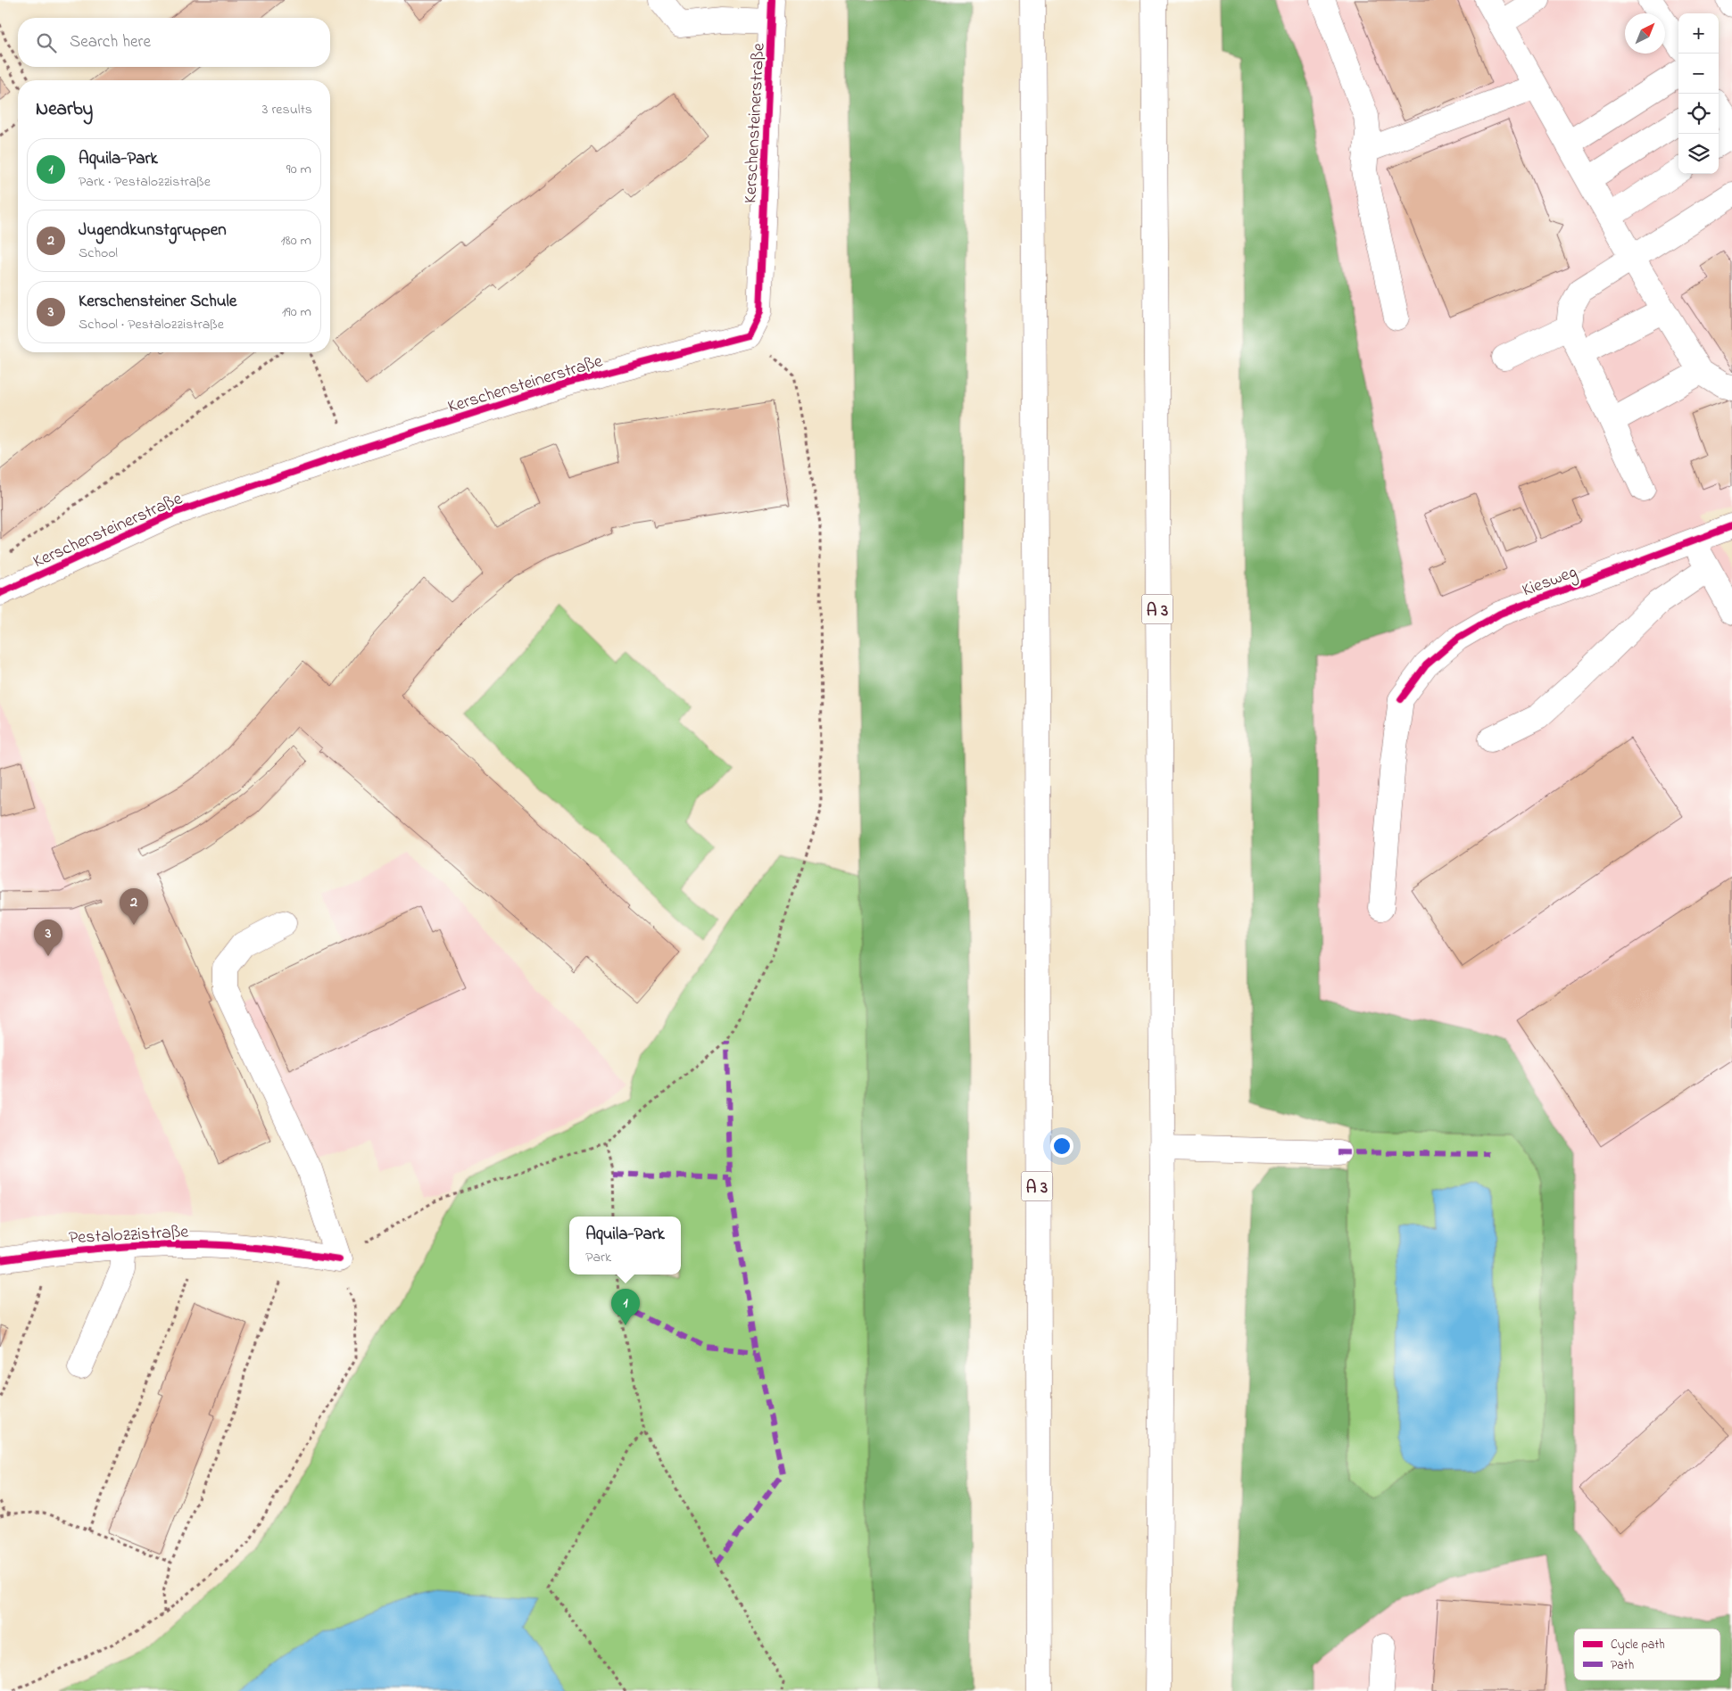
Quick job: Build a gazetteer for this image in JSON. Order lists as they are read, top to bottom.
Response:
{
  "streets": {
    "main road": [
      "Kerschensteinerstraße",
      "Kiesweg",
      "A 3",
      "Pestalozzistraße"
    ]
  },
  "legend": ["Cycle path", "Path"],
  "north": "top right",
  "page": {
    "map_buttons": ["+", "−"],
    "search": "Search here",
    "heading": ["Nearby", "3 results"],
    "list": [
      {
        "mark": "1",
        "name": "Aquila-Park",
        "note": "Park · Pestalozzistraße",
        "value": "90 m"
      },
      {
        "mark": "2",
        "name": "Jugendkunstgruppen",
        "note": "School",
        "value": "180 m"
      },
      {
        "mark": "3",
        "name": "Kerschensteiner Schule",
        "note": "School · Pestalozzistraße",
        "value": "190 m"
      }
    ],
    "pins": ["2", "3", "1"],
    "popup": ["Aquila-Park", "Park"]
  }
}
